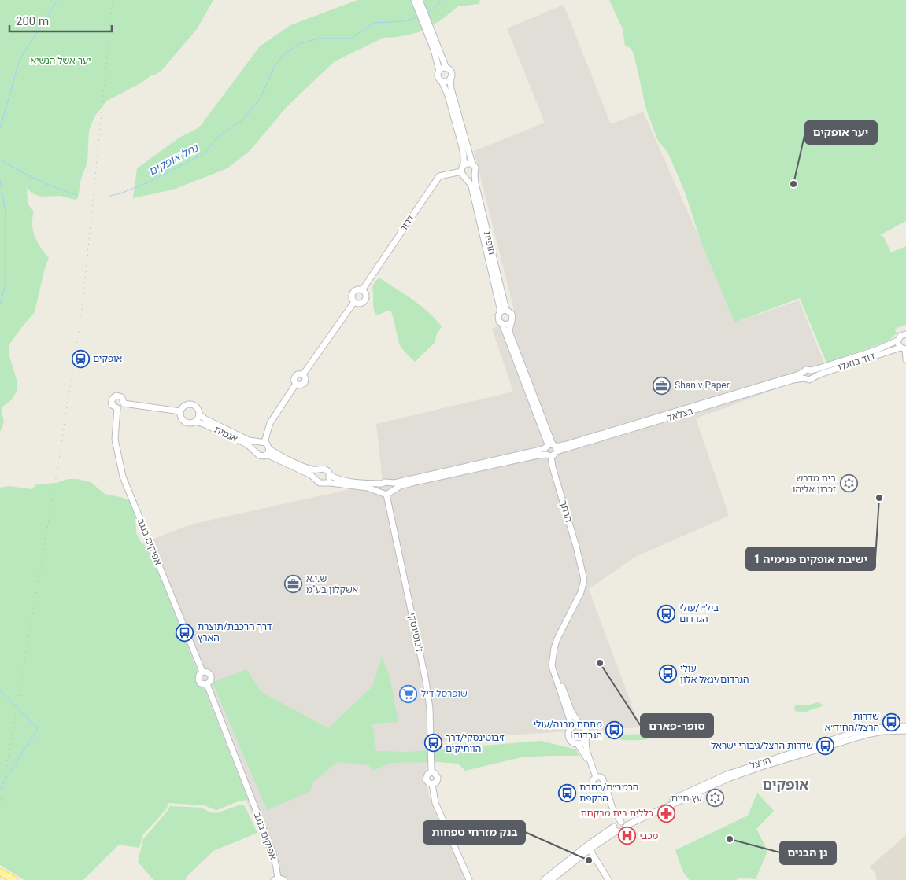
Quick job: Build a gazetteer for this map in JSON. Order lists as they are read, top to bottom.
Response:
{
  "streets": {
    "street": [
      "דרור",
      "חופית",
      "דוד בוזגלו",
      "בצלאל",
      "אגמית",
      "הרתך",
      "אפיקים בנגב",
      "ז'בוטינסקי",
      "הרצל"
    ]
  },
  "crossings": [
    ["דרור", "חופית"],
    ["דוד בוזגלו", "בצלאל"],
    ["בצלאל", "הרתך"],
    ["בצלאל", "ז'בוטינסקי"]
  ],
  "districts": ["אופקים"],
  "water": ["נחל אופקים"],
  "parks": ["יער אשל הנשיא"],
  "places": {
    "other": [
      "יער אופקים",
      "ישיבת אופקים פנימיה 1",
      "סופר-פארם",
      "גן הבנים",
      "בנק מזרחי טפחות"
    ],
    "station": ["אופקים"],
    "office": ["Shaniv Paper", "ש.י.א אשקלון בע\"מ"],
    "synagogue": ["בית מדרש זכרון אליהו", "עץ חיים"],
    "bus stop": [
      "ביל״ו/עולי הגרדום",
      "דרך הרכבת/תוצרת הארץ",
      "עולי הגרדום/יגאל אלון",
      "שדרות הרצל/החיד״א",
      "מתחם מבנה/עולי הגרדום",
      "ז׳בוטינסקי/דרך הוותיקים",
      "שדרות הרצל/גיבורי ישראל",
      "הרמב״ם/רחבת הרקפת"
    ],
    "supermarket": ["שופרסל דיל"],
    "pharmacy": ["כללית בית מרקחת"],
    "hospital": ["מכבי"]
  },
  "scale_bar": "200 m"
}
